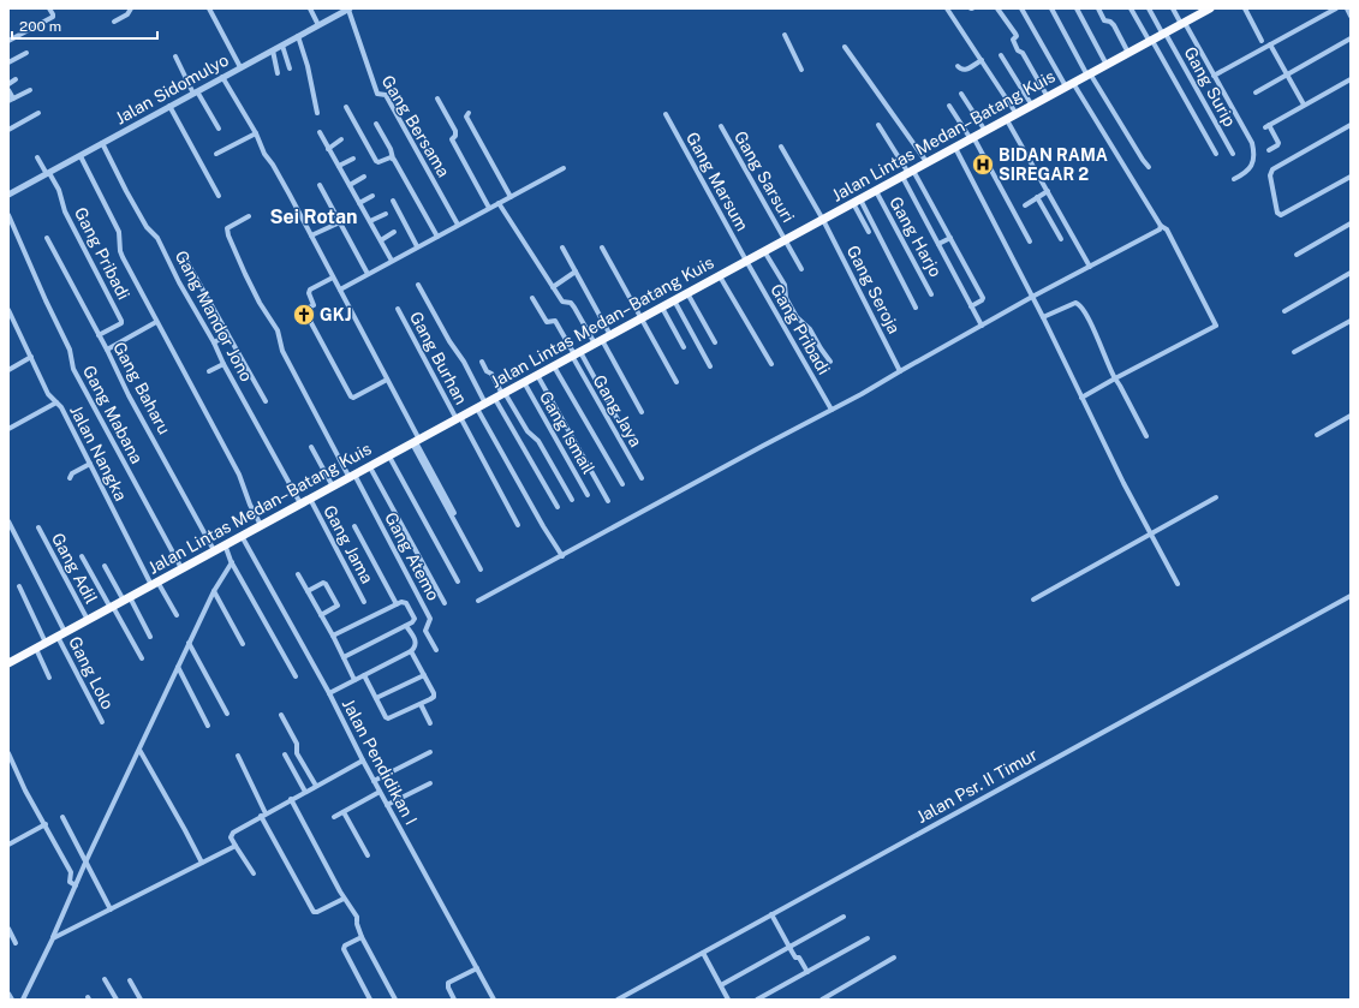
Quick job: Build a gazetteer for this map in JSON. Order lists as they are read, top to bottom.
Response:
{
  "streets": {
    "highway": ["Jalan Lintas Medan–Batang Kuis"],
    "street": [
      "Gang Surip",
      "Jalan Sidomulyo",
      "Gang Bersama",
      "Gang Sarsuri",
      "Gang Marsum",
      "Gang Harjo",
      "Gang Pribadi",
      "Gang Seroja",
      "Gang Mandor Jono",
      "Gang Burhan",
      "Gang Baharu",
      "Gang Jaya",
      "Gang Mabana",
      "Gang Ismail",
      "Jalan Nangka",
      "Gang Jama",
      "Gang Atemo",
      "Gang Adil",
      "Gang Lolo",
      "Jalan Pendidikan I",
      "Jalan Psr. II Timur"
    ]
  },
  "crossings": [
    ["Gang Surip", "Jalan Lintas Medan–Batang Kuis"],
    ["Jalan Sidomulyo", "Gang Bersama"],
    ["Jalan Sidomulyo", "Gang Pribadi"],
    ["Jalan Sidomulyo", "Gang Mandor Jono"],
    ["Jalan Lintas Medan–Batang Kuis", "Gang Sarsuri"],
    ["Jalan Lintas Medan–Batang Kuis", "Gang Marsum"],
    ["Jalan Lintas Medan–Batang Kuis", "Gang Harjo"],
    ["Jalan Lintas Medan–Batang Kuis", "Gang Pribadi"],
    ["Jalan Lintas Medan–Batang Kuis", "Gang Seroja"],
    ["Jalan Lintas Medan–Batang Kuis", "Gang Mandor Jono"],
    ["Jalan Lintas Medan–Batang Kuis", "Gang Burhan"],
    ["Jalan Lintas Medan–Batang Kuis", "Gang Baharu"],
    ["Jalan Lintas Medan–Batang Kuis", "Gang Jaya"],
    ["Jalan Lintas Medan–Batang Kuis", "Gang Mabana"],
    ["Jalan Lintas Medan–Batang Kuis", "Gang Ismail"],
    ["Jalan Lintas Medan–Batang Kuis", "Jalan Nangka"],
    ["Jalan Lintas Medan–Batang Kuis", "Gang Jama"],
    ["Jalan Lintas Medan–Batang Kuis", "Gang Atemo"],
    ["Jalan Lintas Medan–Batang Kuis", "Gang Adil"],
    ["Jalan Lintas Medan–Batang Kuis", "Gang Lolo"],
    ["Jalan Lintas Medan–Batang Kuis", "Jalan Pendidikan I"],
    ["Gang Marsum", "Gang Pribadi"],
    ["Gang Pribadi", "Gang Baharu"]
  ],
  "districts": ["Sei Rotan"],
  "places": {
    "hospital": ["BIDAN RAMA SIREGAR 2"],
    "church": ["GKJ"]
  },
  "scale_bar": "200 m"
}
